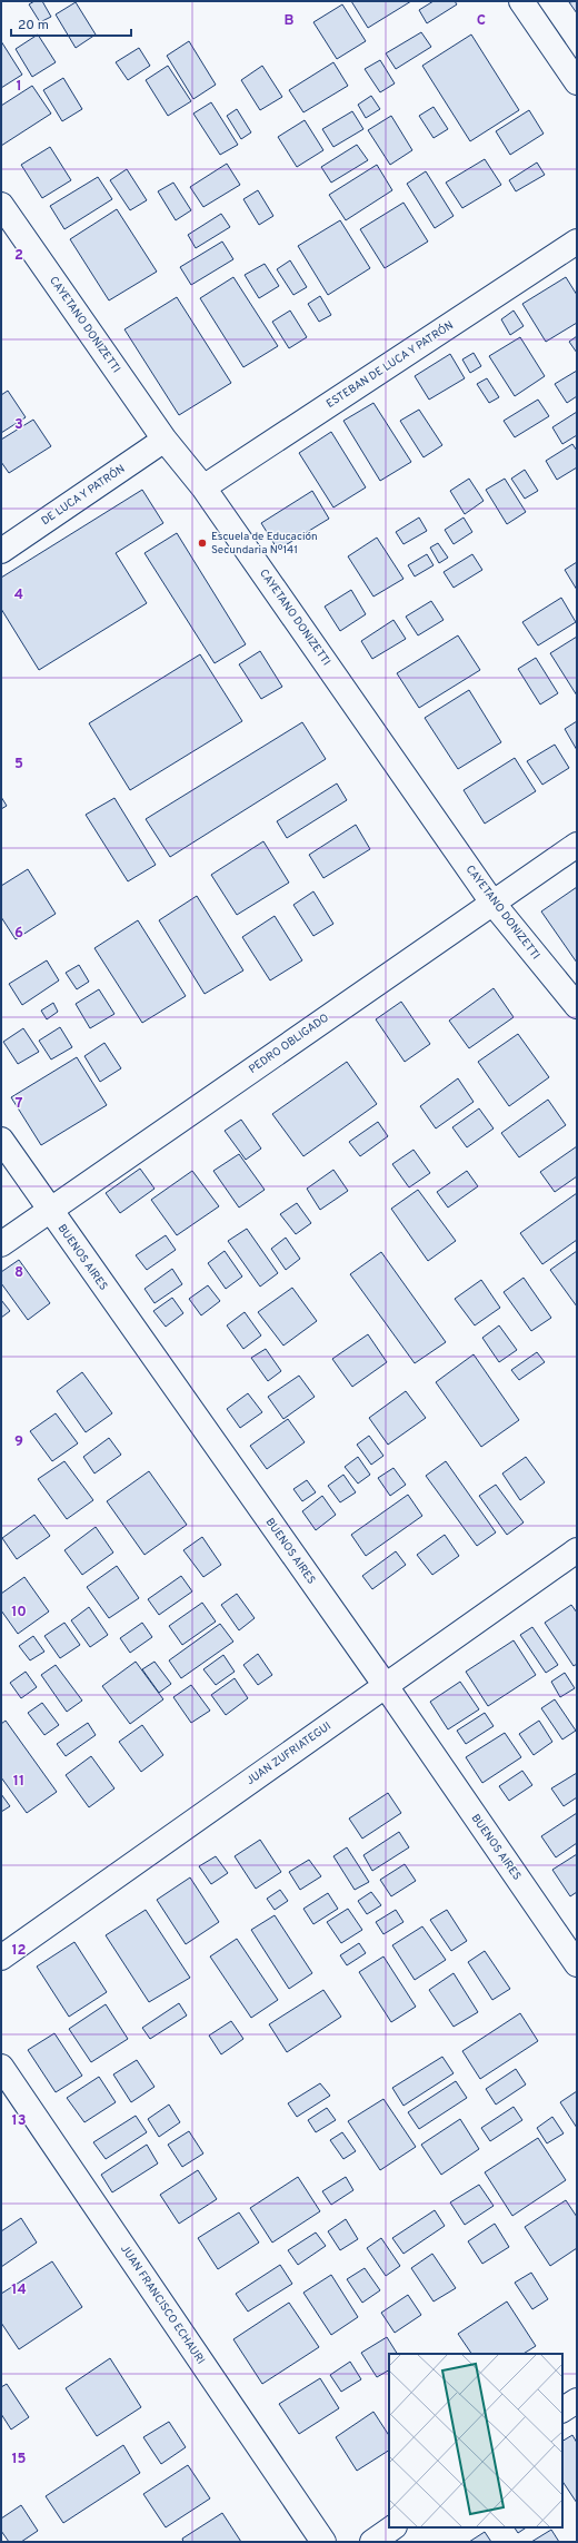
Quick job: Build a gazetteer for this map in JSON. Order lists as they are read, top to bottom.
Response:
{
  "streets": {
    "street": [
      "CAYETANO DONIZETTI",
      "ESTEBAN DE LUCA Y PATRÓN",
      "DE LUCA Y PATRÓN",
      "PEDRO OBLIGADO",
      "BUENOS AIRES",
      "JUAN ZUFRIATEGUI",
      "JUAN FRANCISCO ECHAURI"
    ]
  },
  "crossings": [
    ["CAYETANO DONIZETTI", "ESTEBAN DE LUCA Y PATRÓN"],
    ["CAYETANO DONIZETTI", "DE LUCA Y PATRÓN"],
    ["CAYETANO DONIZETTI", "PEDRO OBLIGADO"],
    ["PEDRO OBLIGADO", "BUENOS AIRES"],
    ["BUENOS AIRES", "JUAN ZUFRIATEGUI"]
  ],
  "places": ["Escuela de Educación Secundaria Nº141"],
  "scale_bar": "20 m",
  "grid": {
    "columns": ["B", "C"],
    "rows": [
      "1",
      "2",
      "3",
      "4",
      "5",
      "6",
      "7",
      "8",
      "9",
      "10",
      "11",
      "12",
      "13",
      "14",
      "15"
    ]
  }
}
